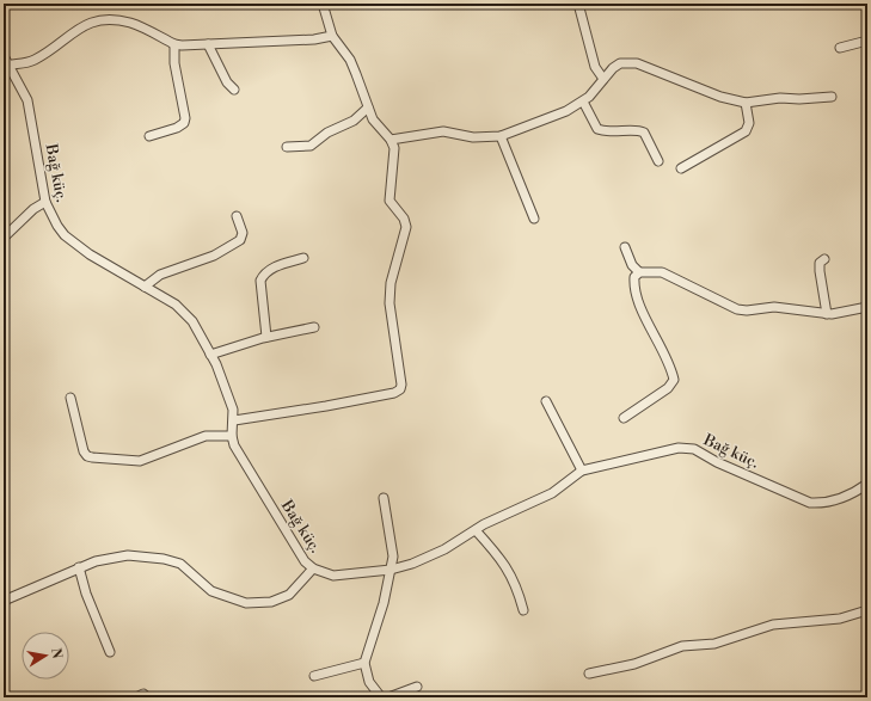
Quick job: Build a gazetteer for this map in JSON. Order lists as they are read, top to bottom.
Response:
{
  "streets": {
    "street": ["Bağ küç."]
  },
  "north": "right"
}
